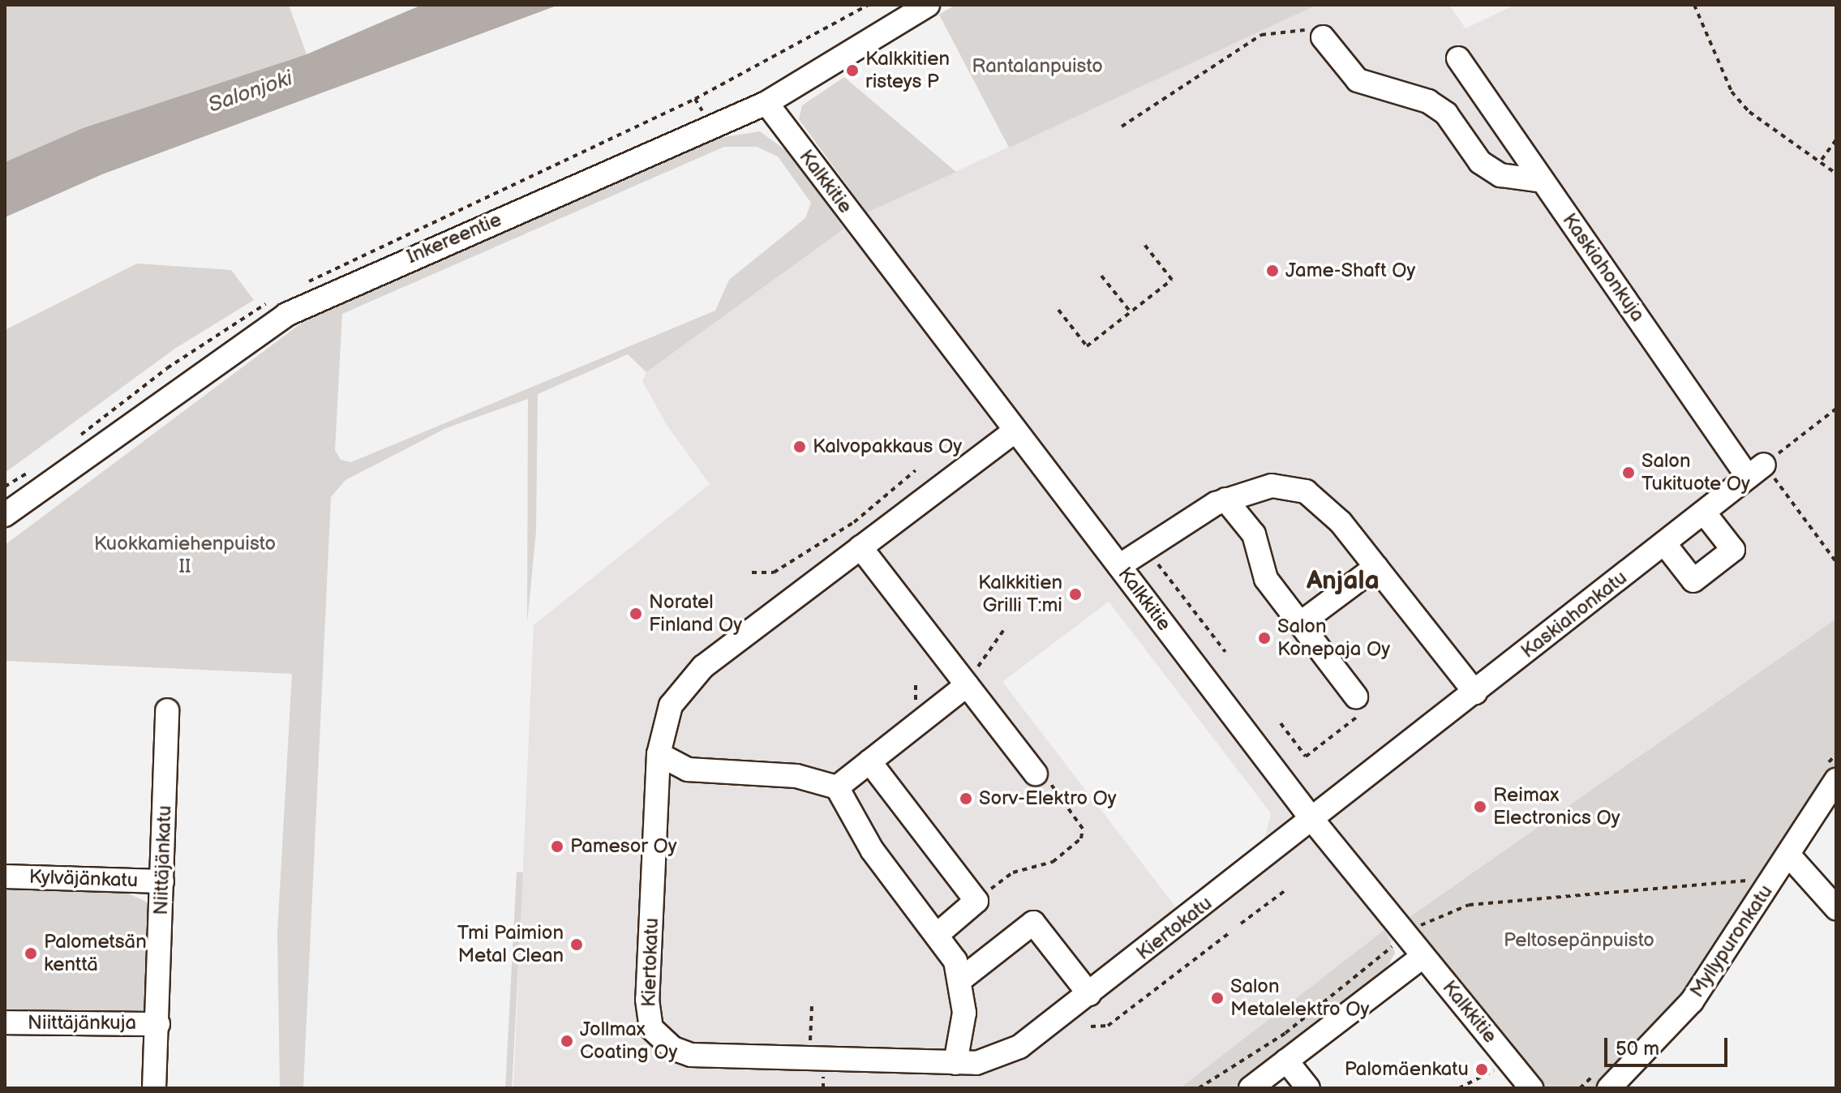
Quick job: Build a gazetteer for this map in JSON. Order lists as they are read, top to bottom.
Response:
{
  "streets": {
    "street": [
      "Kalkkitie",
      "Inkereentie",
      "Kaskiahonkuja",
      "Kaskiahonkatu",
      "Niittäjänkatu",
      "Kylväjänkatu",
      "Kiertokatu",
      "Myllypuronkatu",
      "Niittäjänkuja"
    ]
  },
  "crossings": [
    ["Kalkkitie", "Inkereentie"],
    ["Kalkkitie", "Kaskiahonkatu"],
    ["Kalkkitie", "Kiertokatu"],
    ["Kaskiahonkuja", "Kaskiahonkatu"],
    ["Kaskiahonkatu", "Kiertokatu"],
    ["Niittäjänkatu", "Kylväjänkatu"],
    ["Niittäjänkatu", "Niittäjänkuja"]
  ],
  "districts": ["Anjala"],
  "water": ["Salonjoki"],
  "parks": ["Rantalanpuisto", "Kuokkamiehenpuisto II", "Peltosepänpuisto"],
  "places": [
    "Kalkkitien risteys P",
    "Jame-Shaft Oy",
    "Kalvopakkaus Oy",
    "Salon Tukituote Oy",
    "Kalkkitien Grilli T:mi",
    "Noratel Finland Oy",
    "Salon Konepaja Oy",
    "Sorv-Elektro Oy",
    "Reimax Electronics Oy",
    "Pamesor Oy",
    "Tmi Paimion Metal Clean",
    "Palometsän kenttä",
    "Salon Metalelektro Oy",
    "Jollmax Coating Oy",
    "Palomäenkatu"
  ],
  "scale_bar": "50 m"
}
